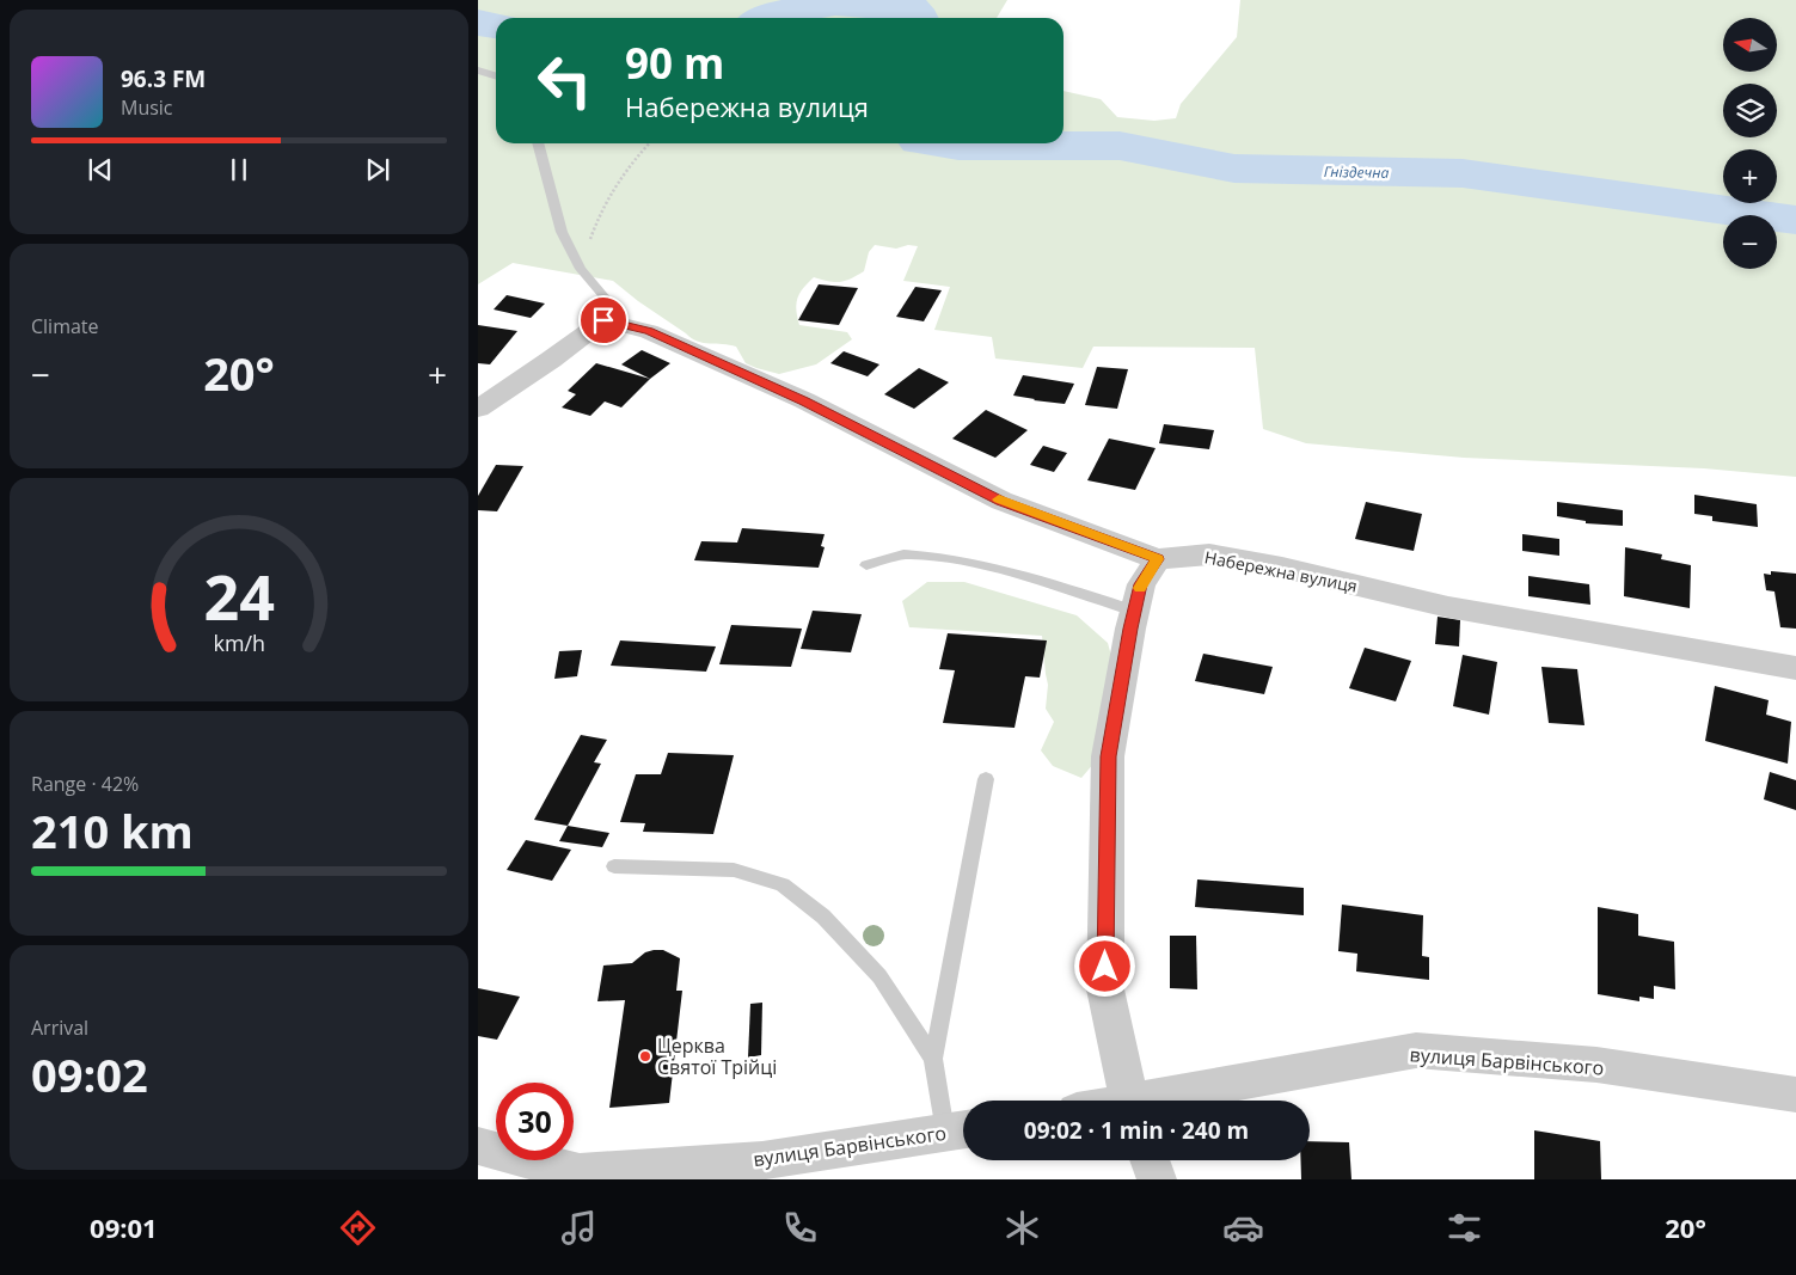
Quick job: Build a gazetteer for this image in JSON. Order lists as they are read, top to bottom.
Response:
{
  "streets": {
    "street": ["Набережна вулиця", "вулиця Барвінського"]
  },
  "water": ["Гніздечна"],
  "places": ["Церква Святої Трійці"],
  "north": "left",
  "page": {
    "map_buttons": ["+", "−"],
    "turn": ["90 m", "Набережна вулиця"],
    "song": ["96.3 FM", "Music"],
    "tile": [
      "Climate",
      ["Range · 42%", "210 km"],
      ["Arrival", "09:02"]
    ],
    "heat": ["−", "20°", "+"],
    "limit": "30",
    "trip": "09:02 · 1 min · 240 m",
    "tabs": ["09:01", "20°"],
    "gauge": ["24", "km/h"]
  }
}
